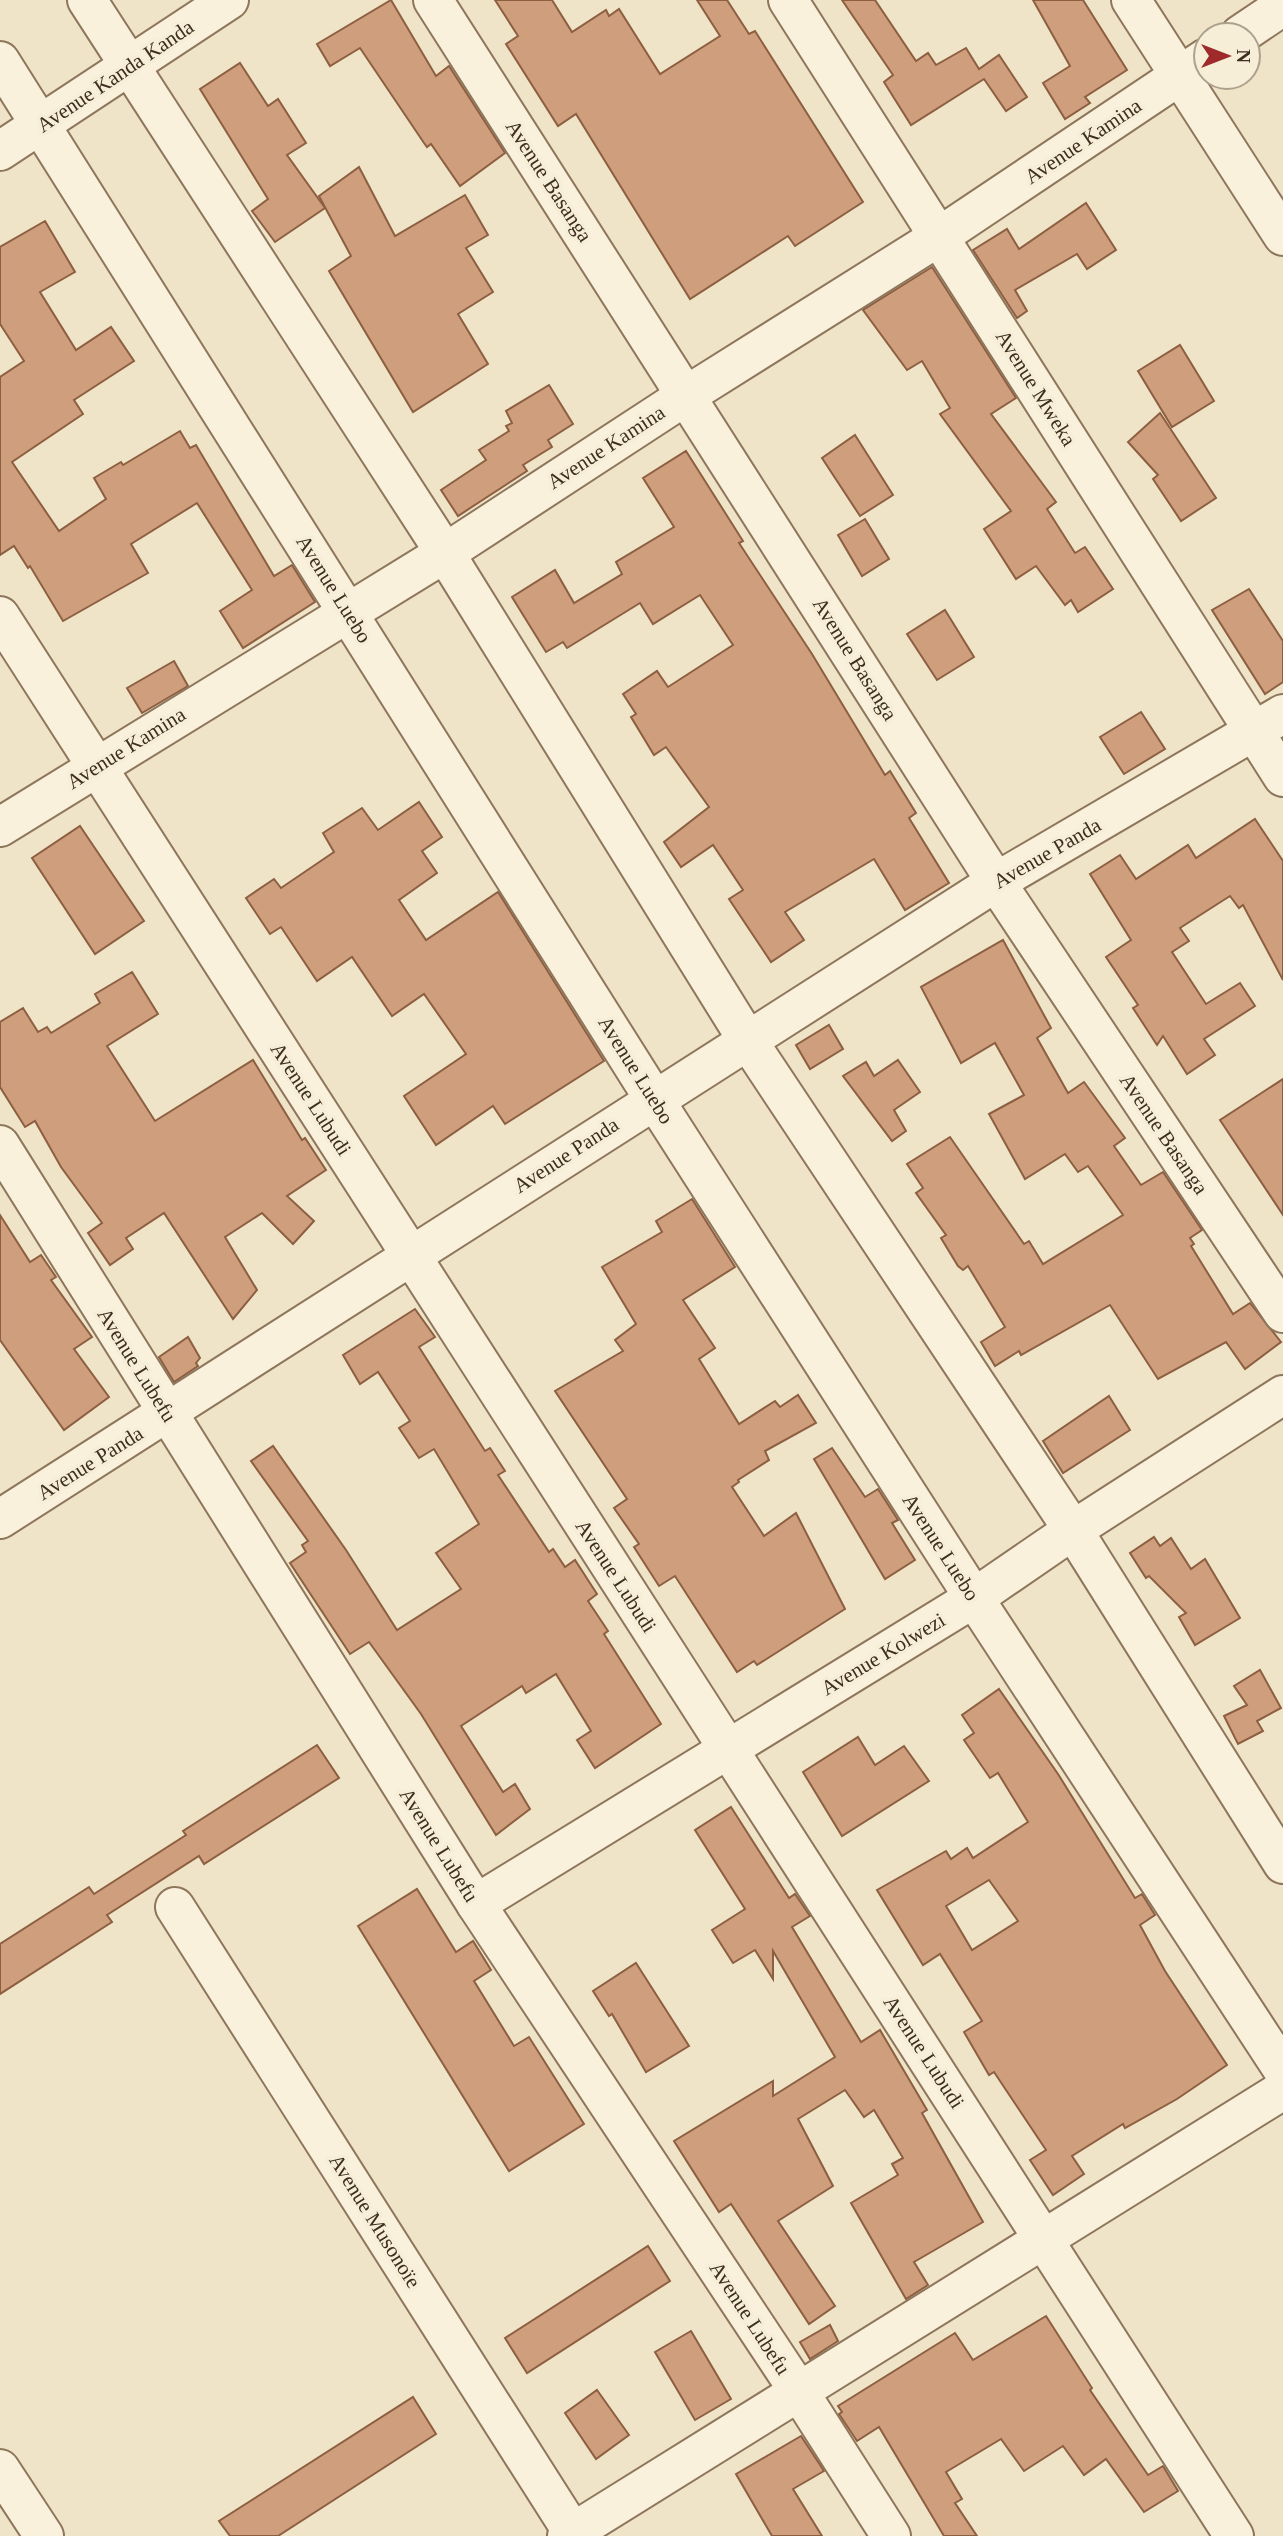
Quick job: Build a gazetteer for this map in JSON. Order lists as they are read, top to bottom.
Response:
{
  "streets": {
    "street": [
      "Avenue Kanda Kanda",
      "Avenue Kamina",
      "Avenue Basanga",
      "Avenue Mweka",
      "Avenue Luebo",
      "Avenue Panda",
      "Avenue Lubudi",
      "Avenue Lubefu",
      "Avenue Kolwezi",
      "Avenue Musonoïe"
    ]
  },
  "crossings": [
    ["Avenue Kanda Kanda", "Avenue Luebo"],
    ["Avenue Kamina", "Avenue Basanga"],
    ["Avenue Kamina", "Avenue Mweka"],
    ["Avenue Kamina", "Avenue Luebo"],
    ["Avenue Kamina", "Avenue Lubudi"],
    ["Avenue Basanga", "Avenue Panda"],
    ["Avenue Mweka", "Avenue Panda"],
    ["Avenue Luebo", "Avenue Panda"],
    ["Avenue Luebo", "Avenue Kolwezi"],
    ["Avenue Panda", "Avenue Lubudi"],
    ["Avenue Panda", "Avenue Lubefu"],
    ["Avenue Lubudi", "Avenue Kolwezi"],
    ["Avenue Lubefu", "Avenue Kolwezi"]
  ],
  "north": "right"
}
